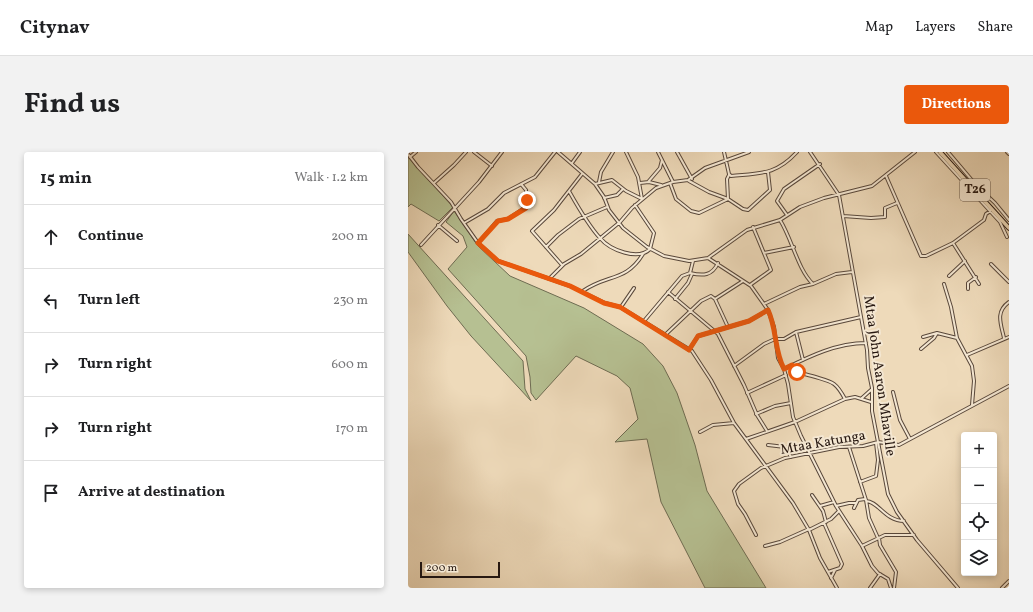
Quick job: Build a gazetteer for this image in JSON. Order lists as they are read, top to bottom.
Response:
{
  "streets": {
    "highway": ["T26"],
    "street": ["Mtaa John Aaron Mhaville", "Mtaa Katunga"]
  },
  "crossings": [
    ["Mtaa John Aaron Mhaville", "Mtaa Katunga"]
  ],
  "scale_bar": "200 m",
  "page": {
    "header": "Citynav",
    "nav": ["Map", "Layers", "Share"],
    "title": "Find us",
    "buttons": "Directions",
    "heading": ["15 min", "Walk · 1.2 km"],
    "list": [
      ["Continue", "200 m"],
      ["Turn left", "230 m"],
      ["Turn right", "600 m"],
      ["Turn right", "170 m"],
      "Arrive at destination"
    ],
    "map_buttons": ["+", "−"],
    "scale": "200 m"
  }
}
